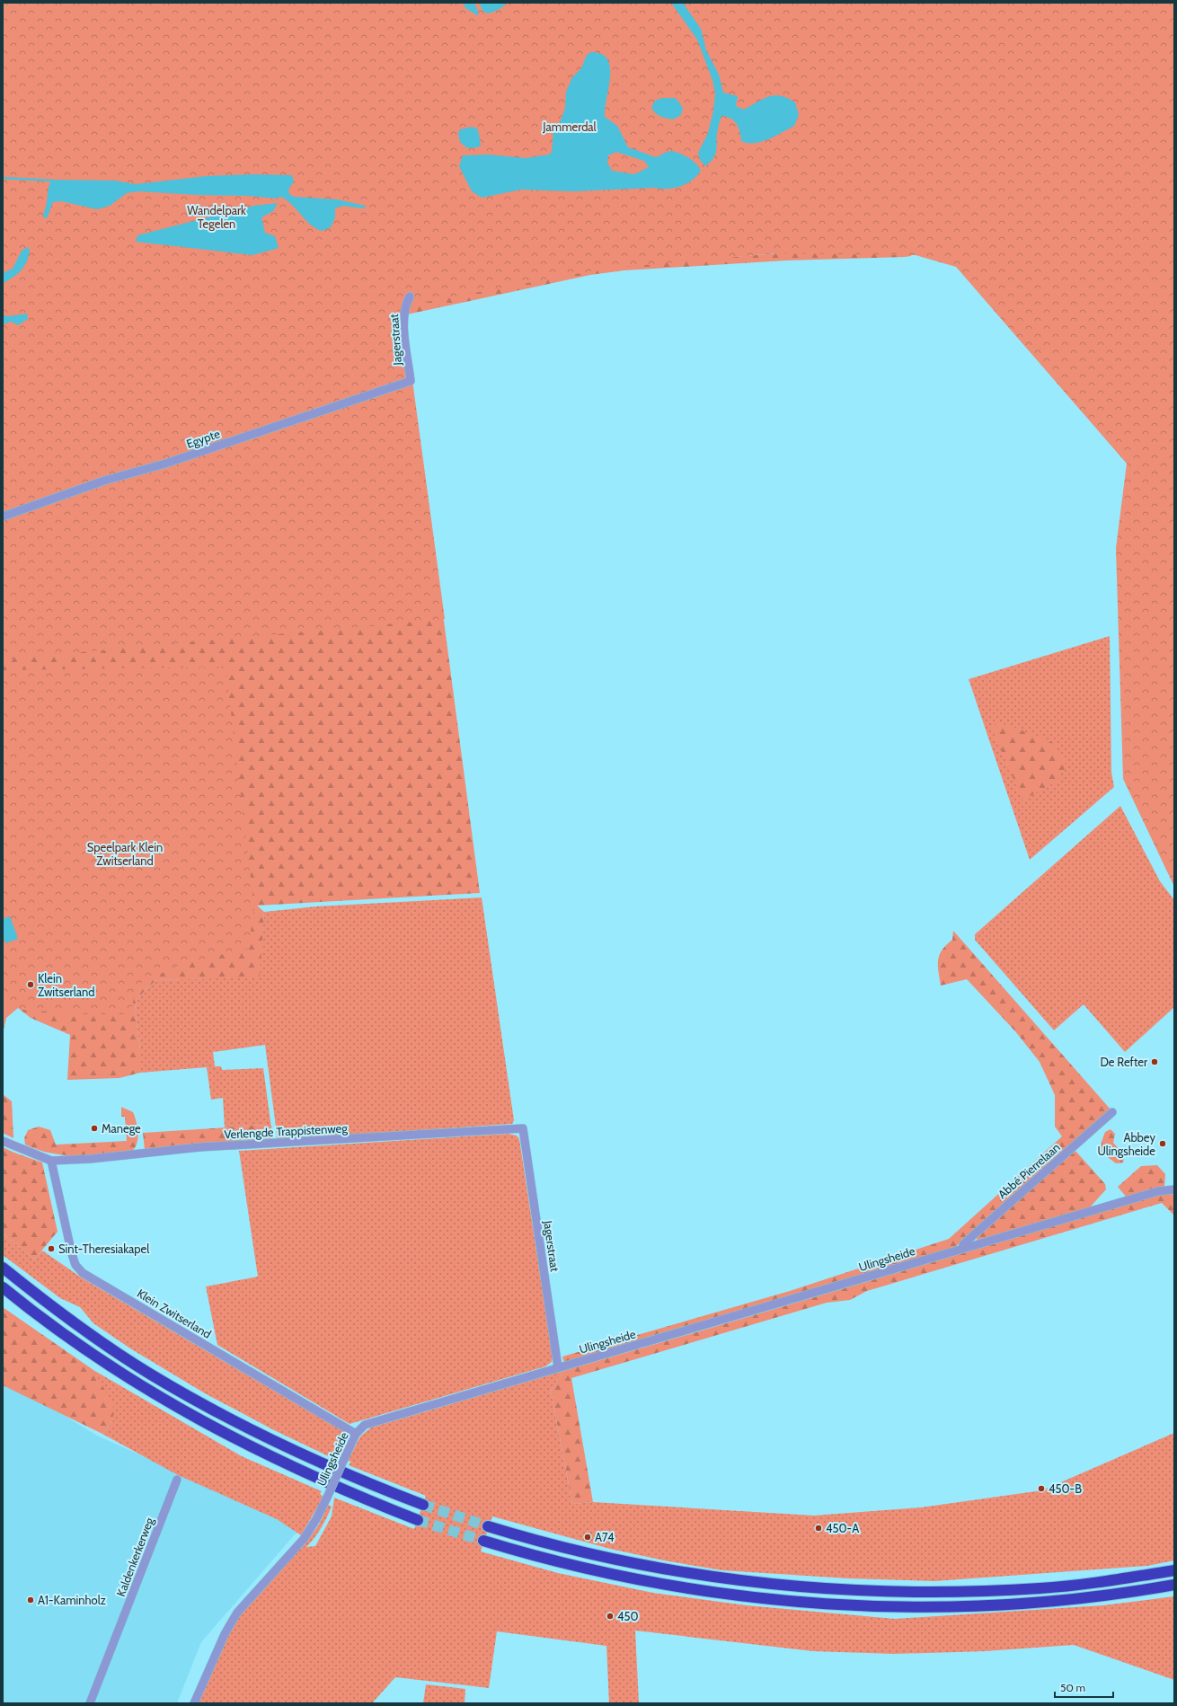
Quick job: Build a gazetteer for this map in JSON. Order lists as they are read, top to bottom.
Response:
{
  "streets": {
    "street": [
      "Jagerstraat",
      "Egypte",
      "Verlengde Trappistenweg",
      "Abbé Pierrelaan",
      "Ulingsheide",
      "Klein Zwitserland",
      "Kaldenkerkerweg"
    ]
  },
  "crossings": [
    ["Jagerstraat", "Egypte"],
    ["Jagerstraat", "Verlengde Trappistenweg"],
    ["Jagerstraat", "Ulingsheide"],
    ["Verlengde Trappistenweg", "Klein Zwitserland"],
    ["Abbé Pierrelaan", "Ulingsheide"],
    ["Ulingsheide", "Klein Zwitserland"]
  ],
  "parks": ["Jammerdal", "Wandelpark Tegelen", "Speelpark Klein Zwitserland"],
  "places": [
    "Klein Zwitserland",
    "De Refter",
    "Manege",
    "Abbey Ulingsheide",
    "Sint-Theresiakapel",
    "450-B",
    "450-A",
    "A74",
    "A1-Kaminholz",
    "450"
  ],
  "scale_bar": "50 m"
}
